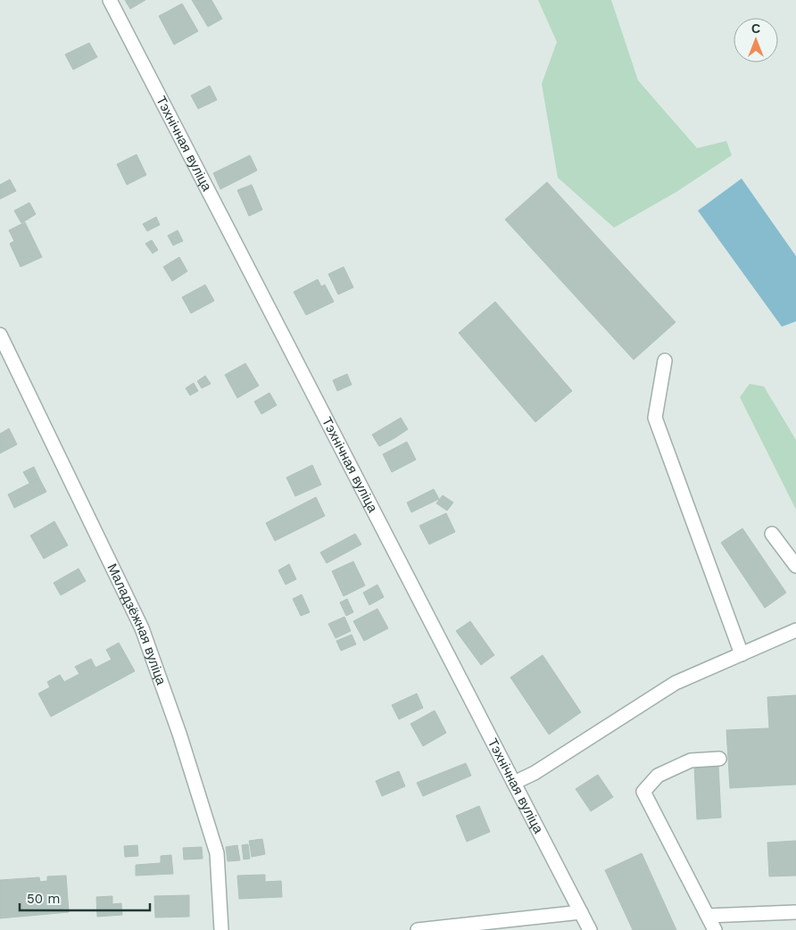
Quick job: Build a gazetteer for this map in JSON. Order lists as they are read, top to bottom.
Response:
{
  "streets": {
    "street": ["Тэхнічная вуліца", "Маладзёжная вуліца"]
  },
  "scale_bar": "50 m",
  "north": "top"
}
